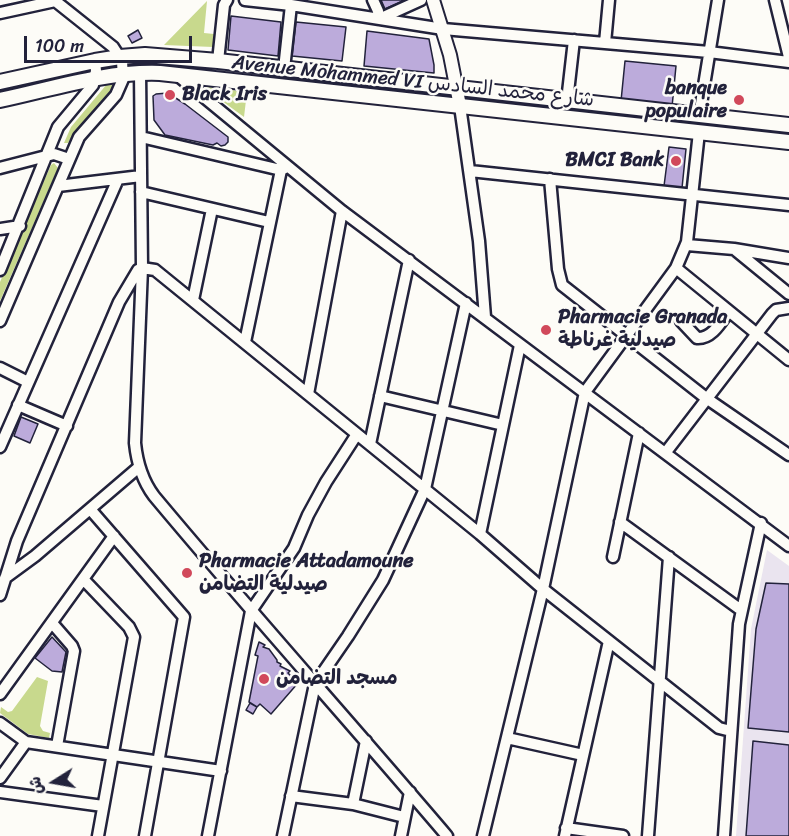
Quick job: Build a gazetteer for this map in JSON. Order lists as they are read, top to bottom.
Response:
{
  "streets": {
    "main road": ["Avenue Mohammed VI شارع محمد السادس"]
  },
  "places": [
    "Black Iris",
    "banque populaire",
    "BMCI Bank",
    "Pharmacie Granada صيدلية غرناطة",
    "Pharmacie Attadamoune صيدلية التضامن",
    "مسجد التضامن"
  ],
  "scale_bar": "100 m",
  "north": "left"
}
